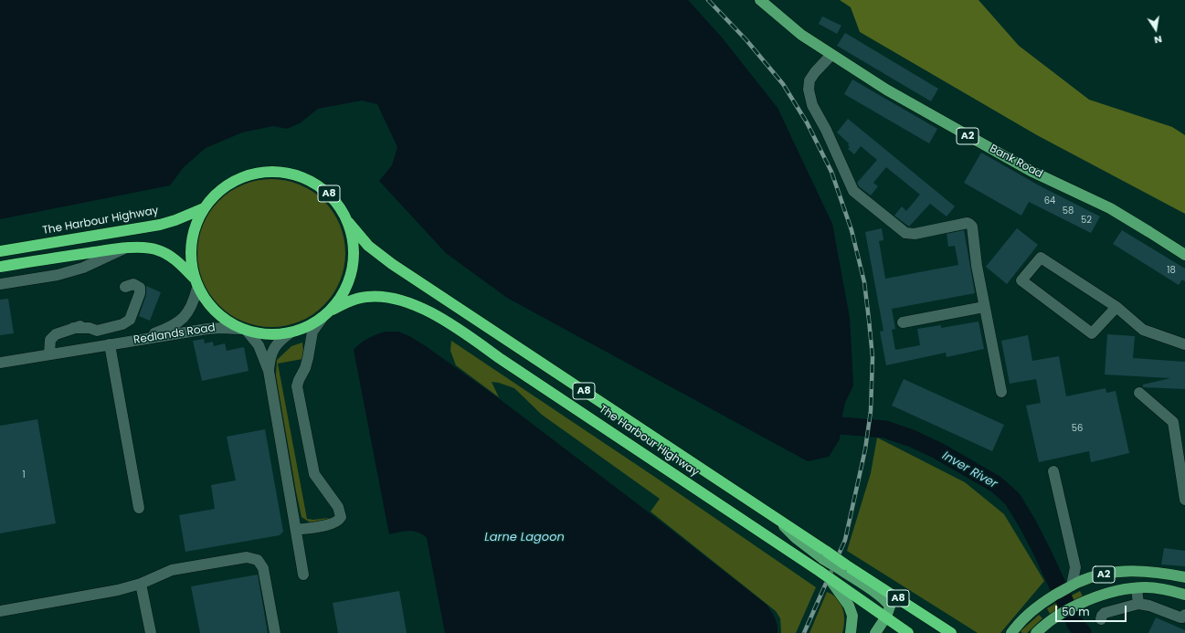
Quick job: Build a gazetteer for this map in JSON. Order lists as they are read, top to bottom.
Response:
{
  "streets": {
    "highway": ["A8", "The Harbour Highway"],
    "main road": ["A2", "Bank Road"],
    "street": ["Redlands Road"]
  },
  "crossings": [
    ["A8", "The Harbour Highway"],
    ["A8", "Redlands Road"]
  ],
  "water": ["Inver River", "Larne Lagoon"],
  "house_numbers": [
    "64",
    "58",
    "52",
    "18",
    "56",
    "1"
  ],
  "scale_bar": "50 m",
  "north": "bottom"
}
